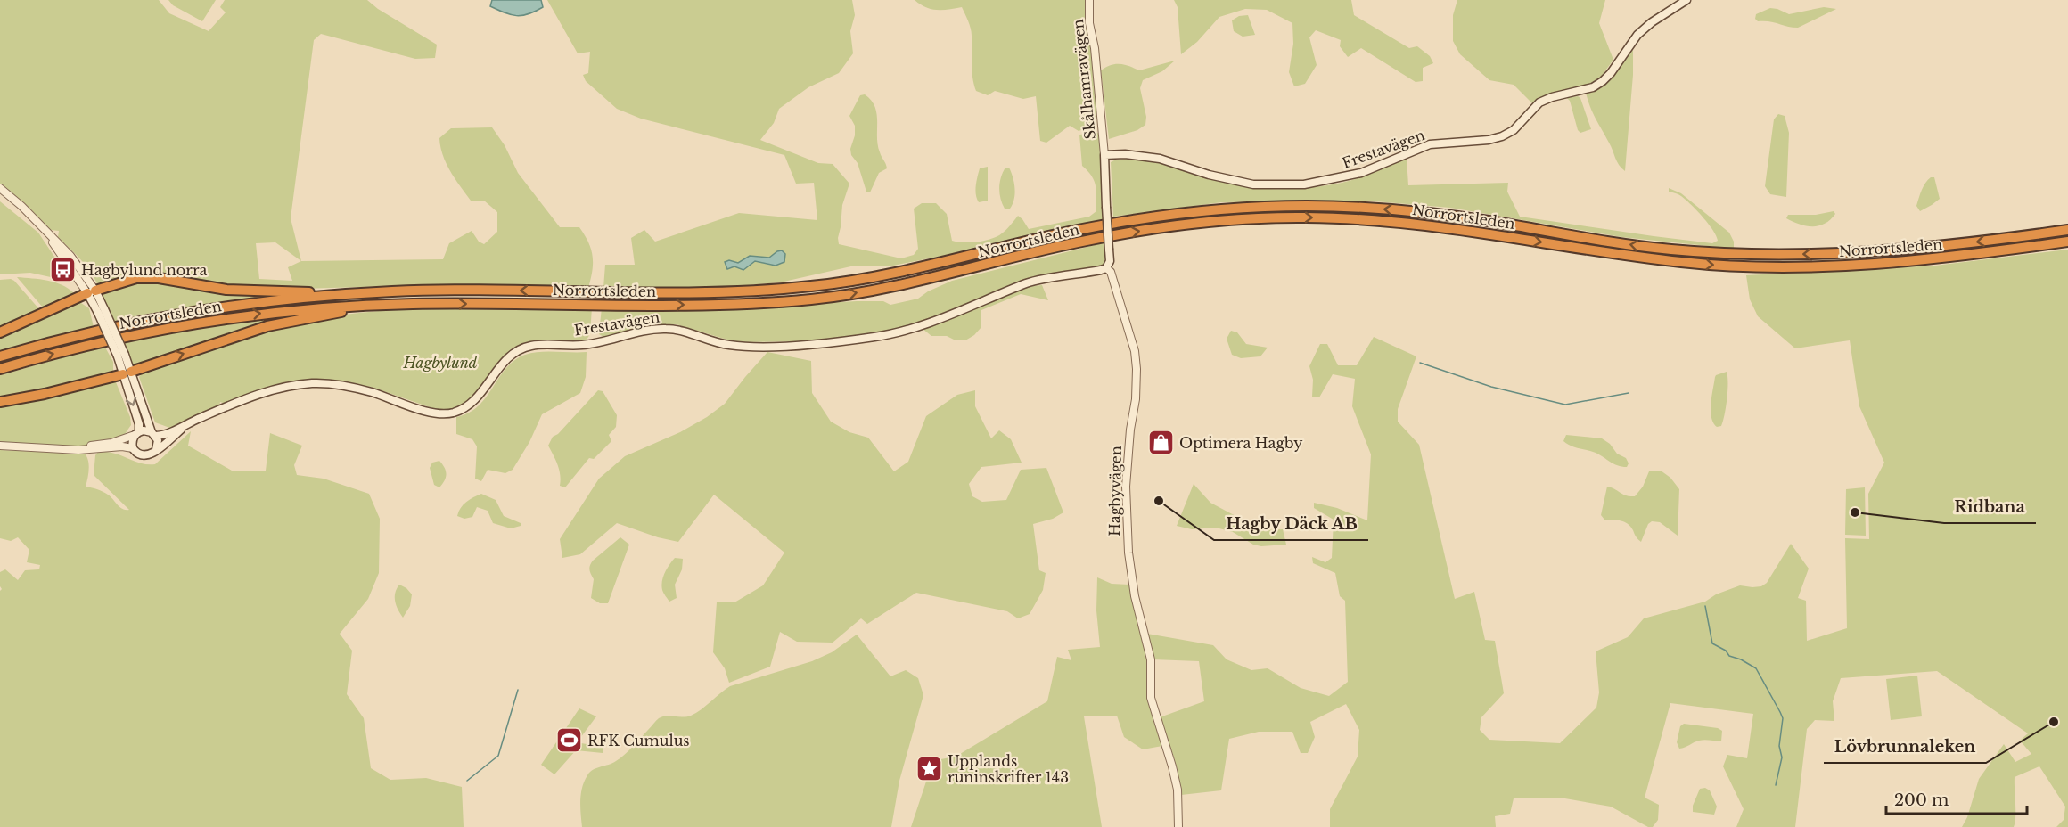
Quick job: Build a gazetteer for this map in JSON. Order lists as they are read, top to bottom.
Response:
{
  "streets": {
    "highway": ["Norrortsleden"],
    "main road": ["Frestavägen"],
    "street": ["Skålhamravägen", "Hagbyvägen"]
  },
  "crossings": [
    ["Skålhamravägen", "Frestavägen"],
    ["Frestavägen", "Hagbyvägen"]
  ],
  "parks": ["Hagbylund"],
  "places": {
    "bus stop": ["Hagbylund norra"],
    "shop": ["Optimera Hagby"],
    "other": ["Hagby Däck AB", "Ridbana", "Lövbrunnaleken"],
    "sports": ["RFK Cumulus"],
    "place": ["Upplands runinskrifter 143"]
  },
  "scale_bar": "200 m"
}
